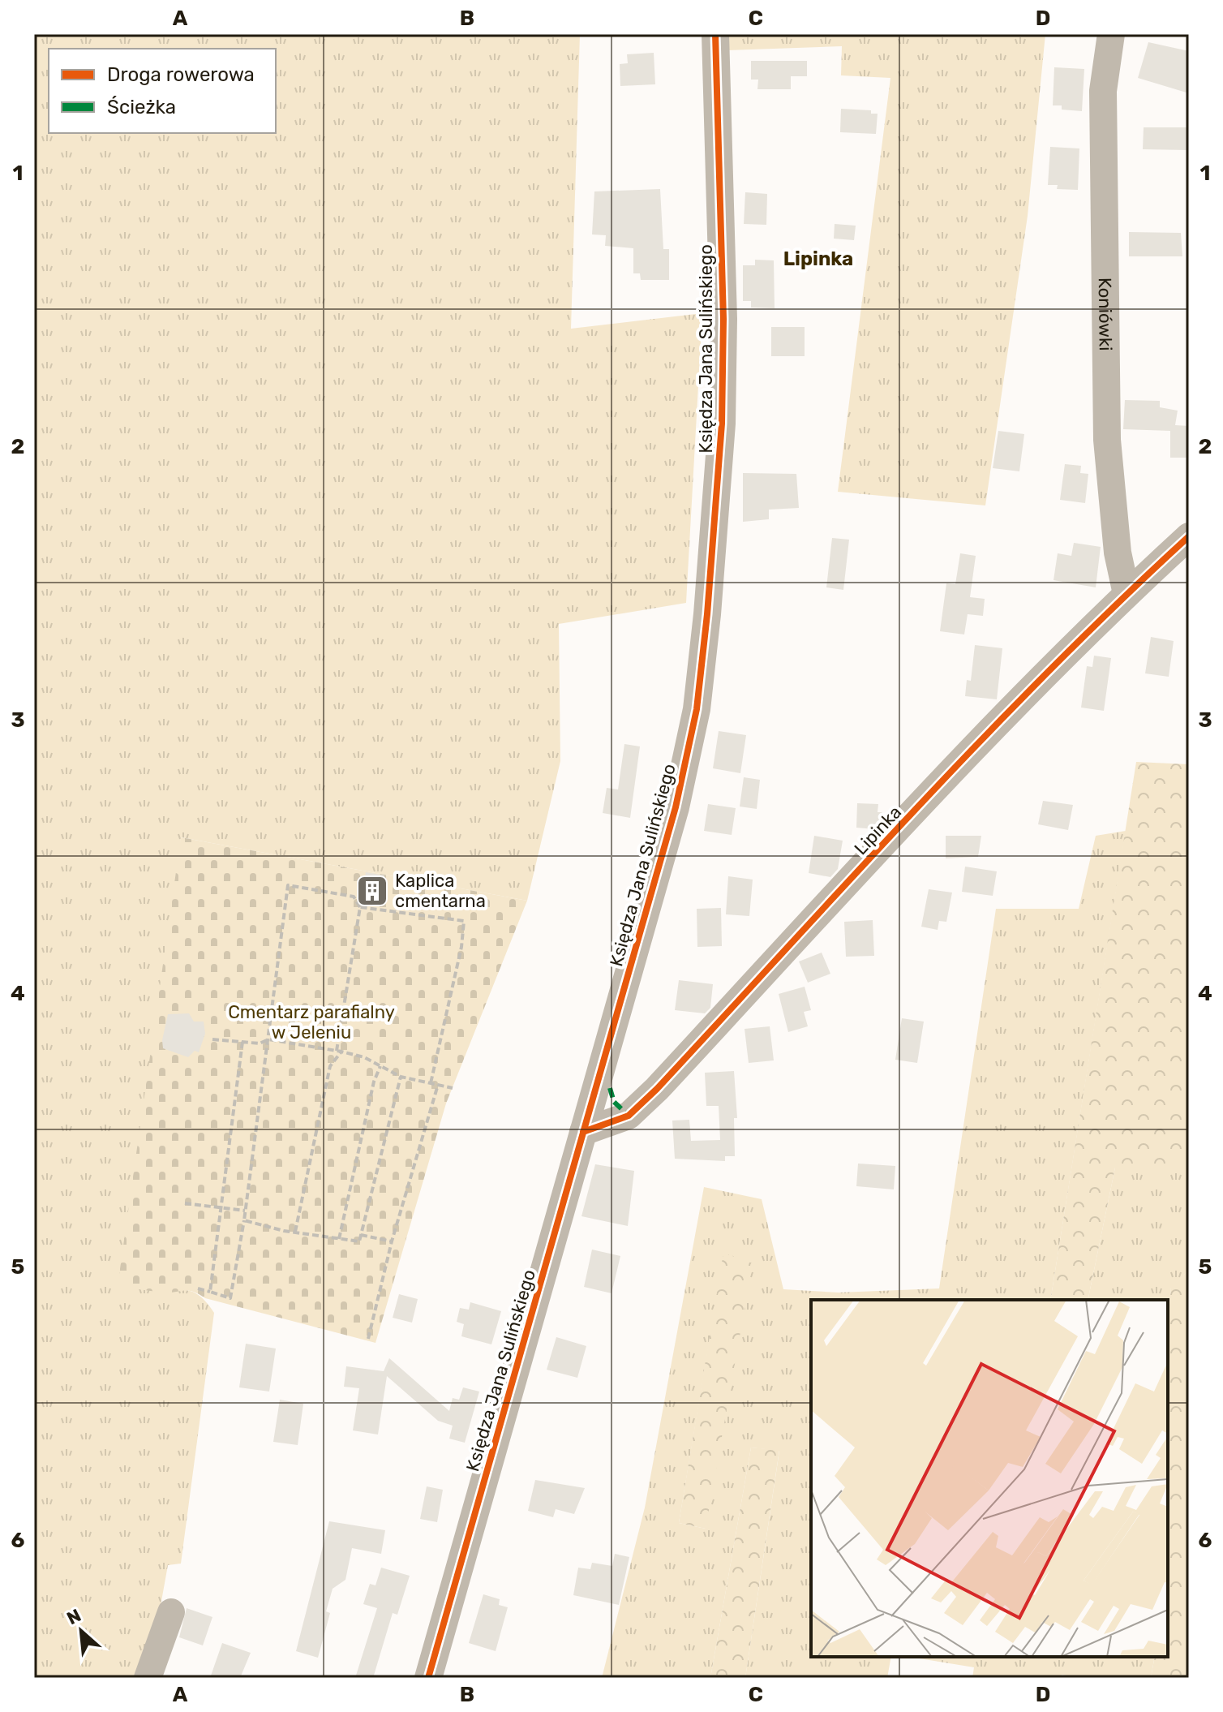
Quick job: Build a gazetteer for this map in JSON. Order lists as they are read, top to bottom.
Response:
{
  "streets": {
    "street": ["Koniówki", "Księdza Jana Sulińskiego", "Lipinka"]
  },
  "crossings": [
    ["Koniówki", "Lipinka"],
    ["Księdza Jana Sulińskiego", "Lipinka"]
  ],
  "districts": ["Lipinka"],
  "parks": ["Cmentarz parafialny w Jeleniu"],
  "places": {
    "building": ["Kaplica cmentarna"]
  },
  "legend": ["Droga rowerowa", "Ścieżka"],
  "north": "top left",
  "grid": {
    "columns": [
      "A",
      "B",
      "C",
      "D"
    ],
    "rows": [
      "1",
      "2",
      "3",
      "4",
      "5",
      "6"
    ]
  }
}
